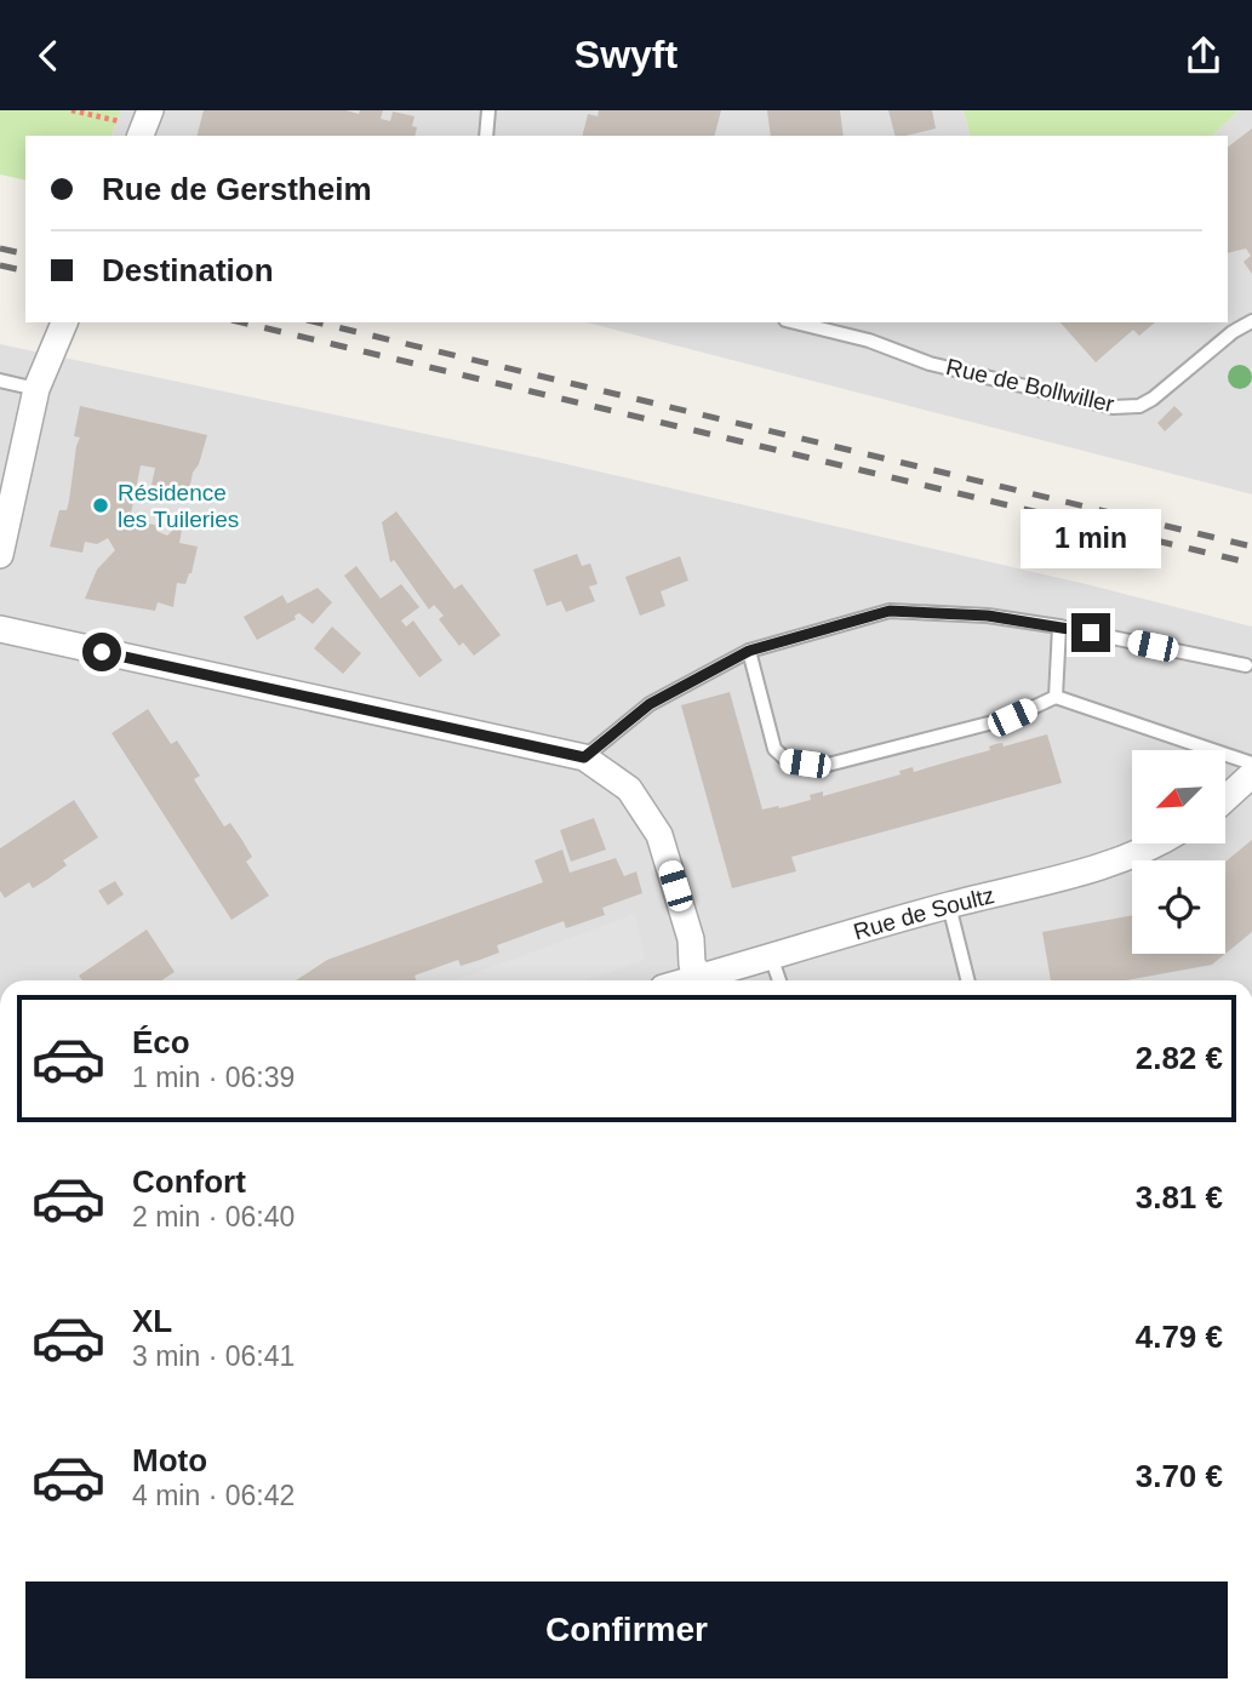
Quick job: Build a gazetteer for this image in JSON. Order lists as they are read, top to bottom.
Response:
{
  "streets": {
    "street": ["Rue de Soultz"],
    "lane": ["Rue de Bollwiller"]
  },
  "places": ["Résidence les Tuileries"],
  "north": "bottom left",
  "page": {
    "header": "Swyft",
    "banner": ["Rue de Gerstheim", "Destination"],
    "bubble": "1 min",
    "list": [
      {
        "name": "Éco",
        "note": "1 min · 06:39",
        "value": "2.82 €"
      },
      {
        "name": "Confort",
        "note": "2 min · 06:40",
        "value": "3.81 €"
      },
      {
        "name": "XL",
        "note": "3 min · 06:41",
        "value": "4.79 €"
      },
      {
        "name": "Moto",
        "note": "4 min · 06:42",
        "value": "3.70 €"
      }
    ],
    "buttons": "Confirmer"
  }
}
